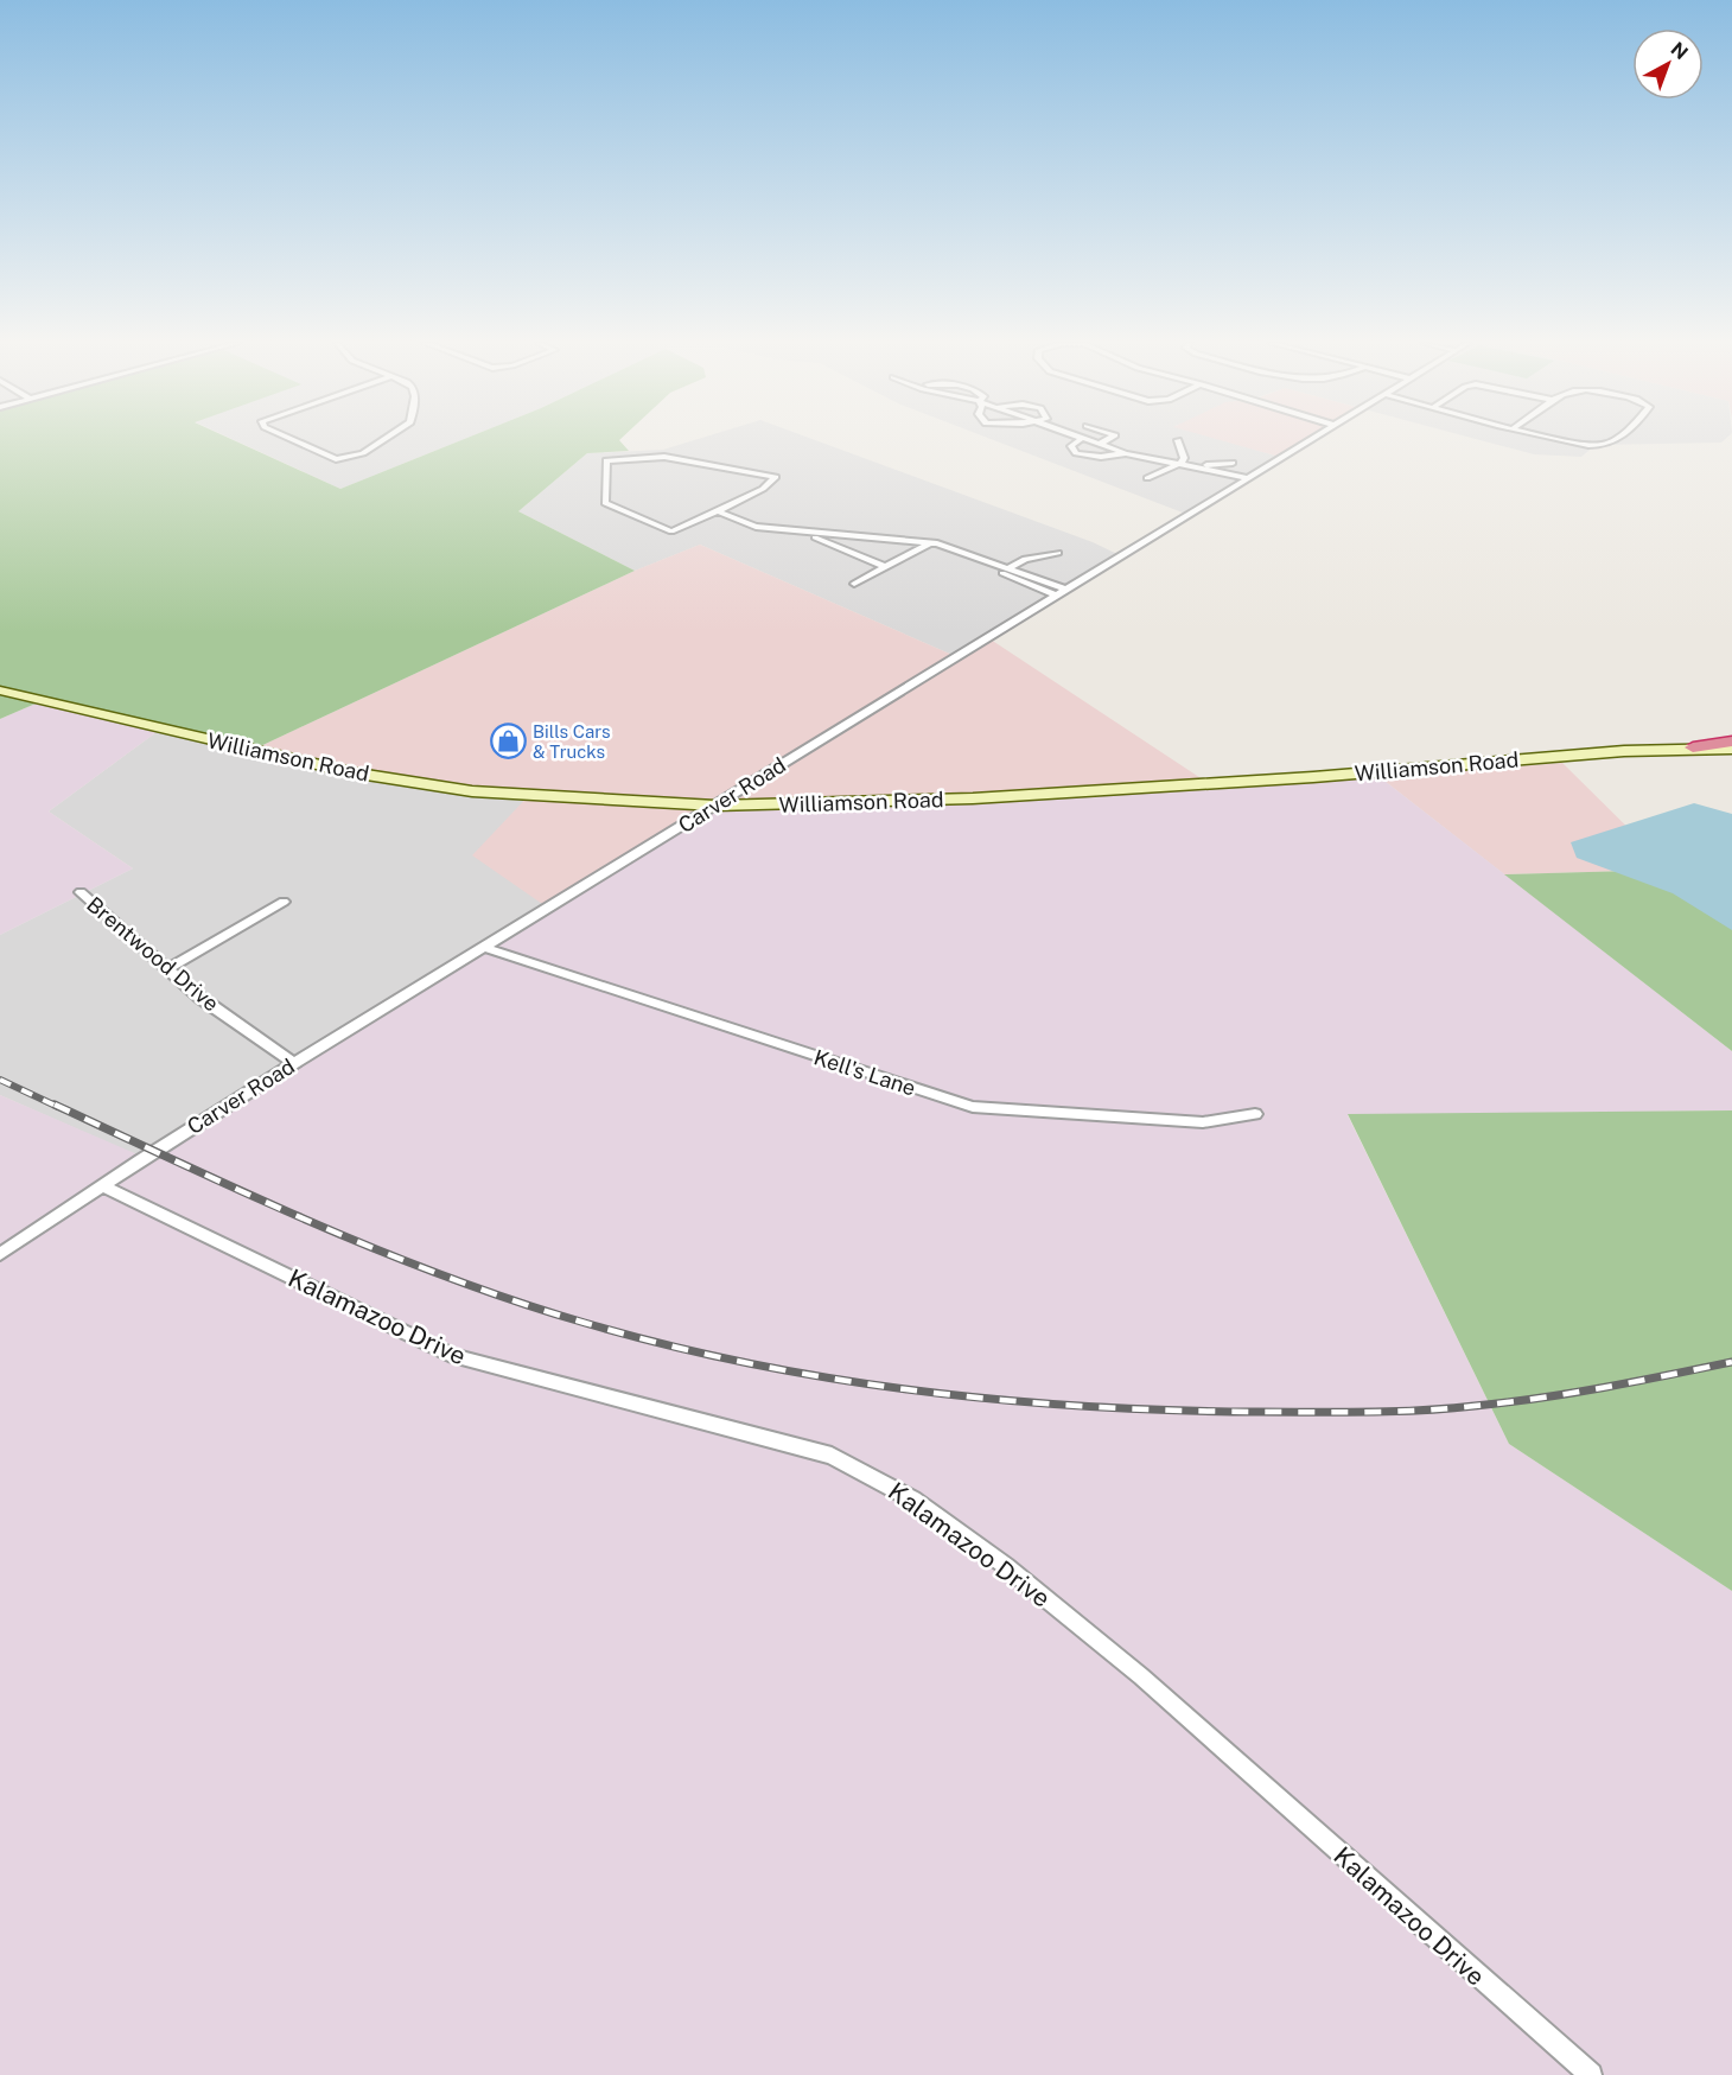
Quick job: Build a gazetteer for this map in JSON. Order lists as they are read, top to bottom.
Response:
{
  "streets": {
    "main road": ["Williamson Road"],
    "street": [
      "Carver Road",
      "Brentwood Drive",
      "Kell's Lane",
      "Kalamazoo Drive"
    ]
  },
  "crossings": [
    ["Williamson Road", "Carver Road"],
    ["Carver Road", "Brentwood Drive"],
    ["Carver Road", "Kell's Lane"],
    ["Carver Road", "Kalamazoo Drive"]
  ],
  "places": {
    "shop": ["Bills Cars & Trucks"]
  },
  "north": "top right"
}
